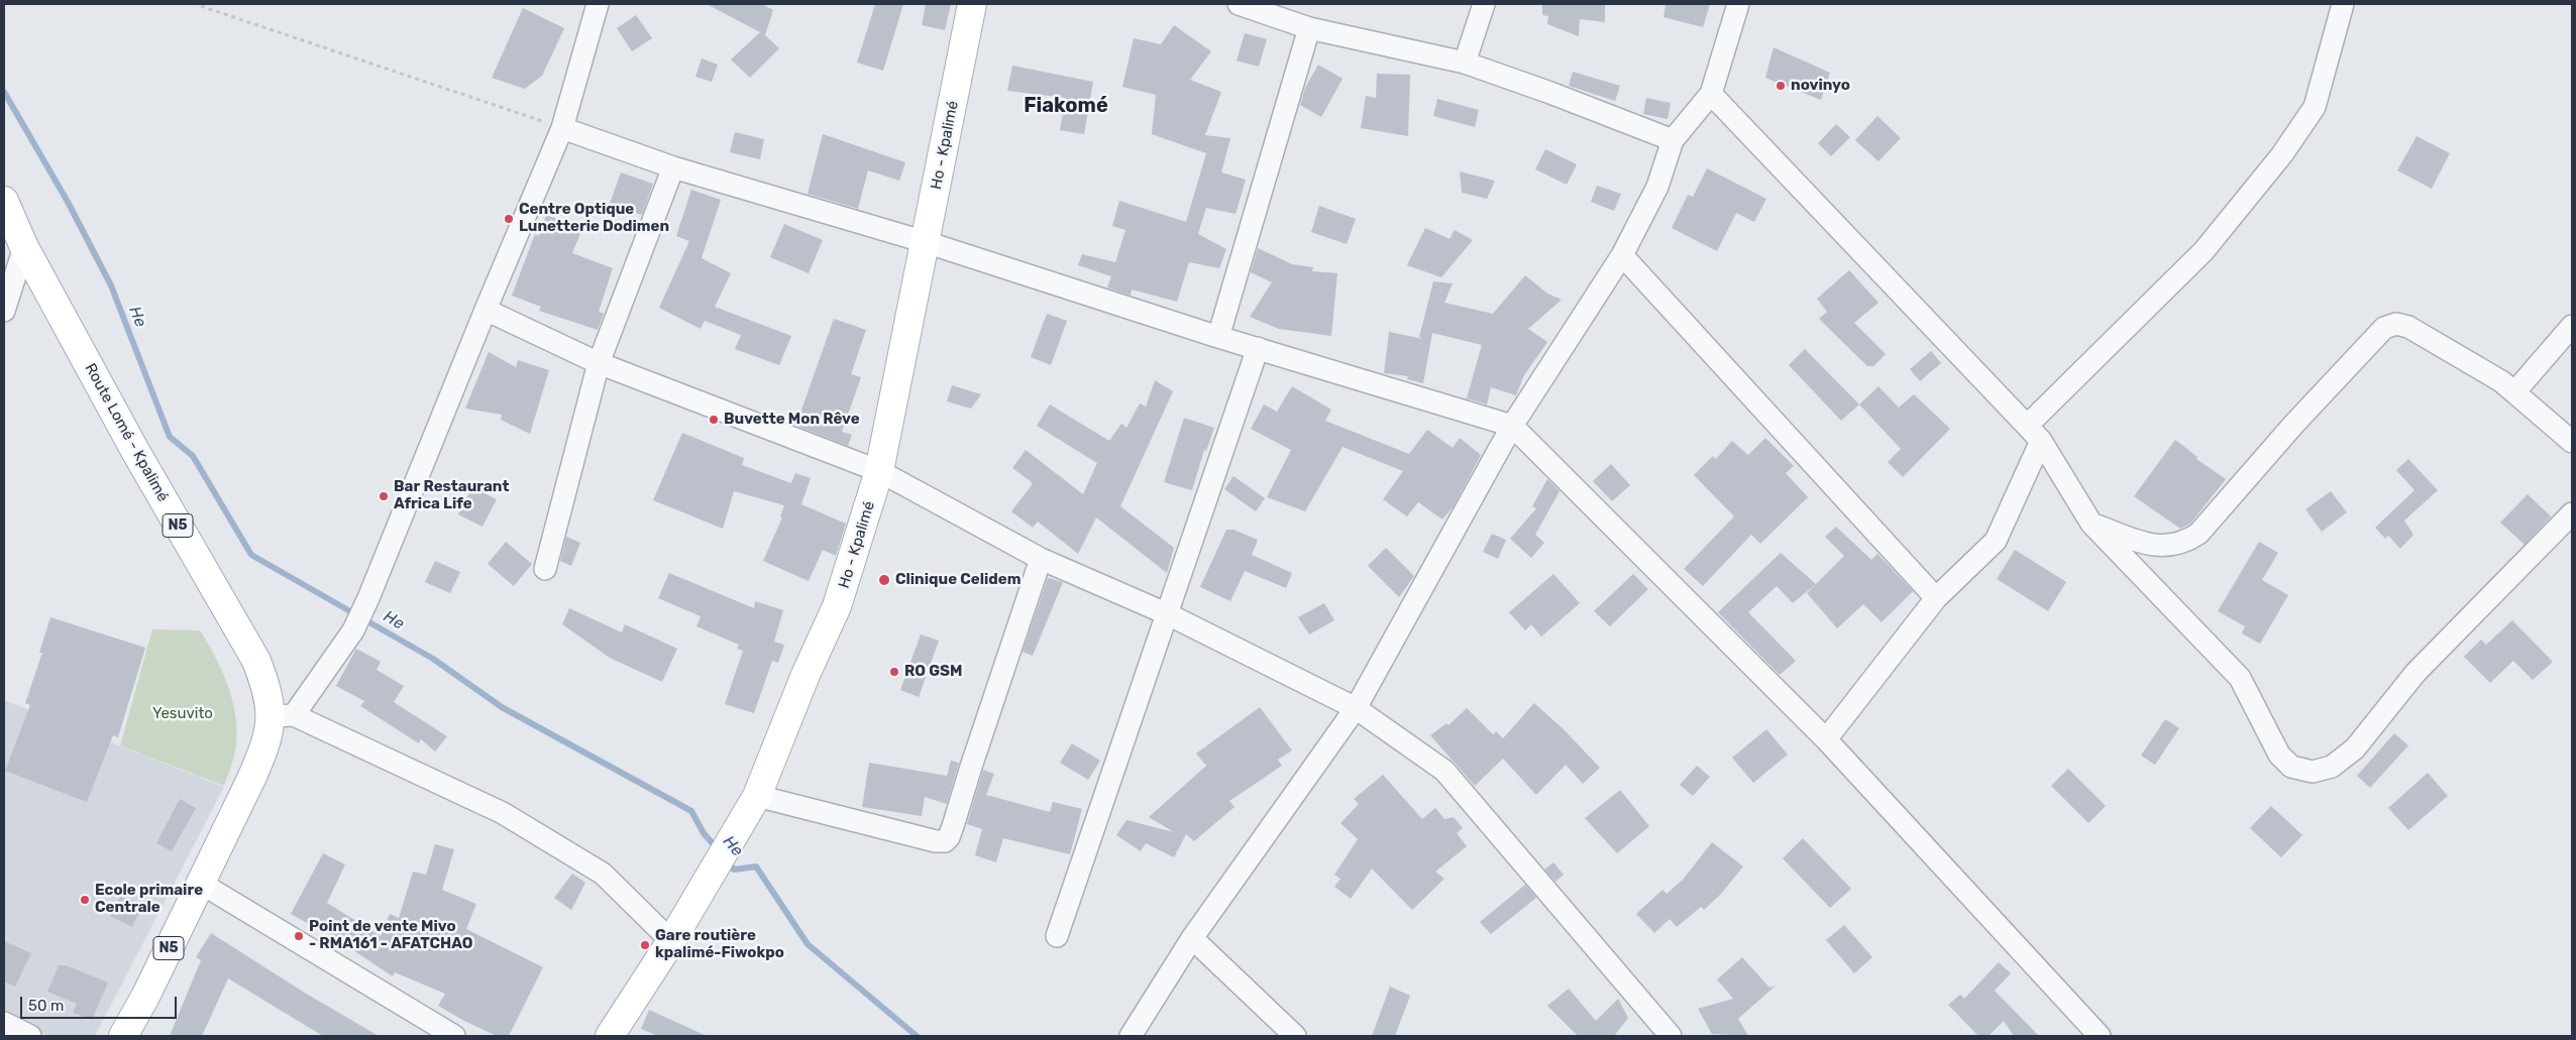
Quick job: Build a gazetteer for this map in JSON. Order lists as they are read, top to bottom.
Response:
{
  "streets": {
    "main road": ["Ho - Kpalimé", "Route Lomé - Kpalimé", "N5"]
  },
  "crossings": [
    ["Route Lomé - Kpalimé", "N5"]
  ],
  "districts": ["Fiakomé"],
  "water": ["He"],
  "parks": ["Yesuvito"],
  "places": [
    "novinyo",
    "Centre Optique Lunetterie Dodimen",
    "Buvette Mon Rêve",
    "Bar Restaurant Africa Life",
    "Clinique Celidem",
    "RO GSM",
    "Ecole primaire Centrale",
    "Point de vente Mivo - RMA161 - AFATCHAO",
    "Gare routière kpalimé-Fiwokpo"
  ],
  "scale_bar": "50 m"
}
